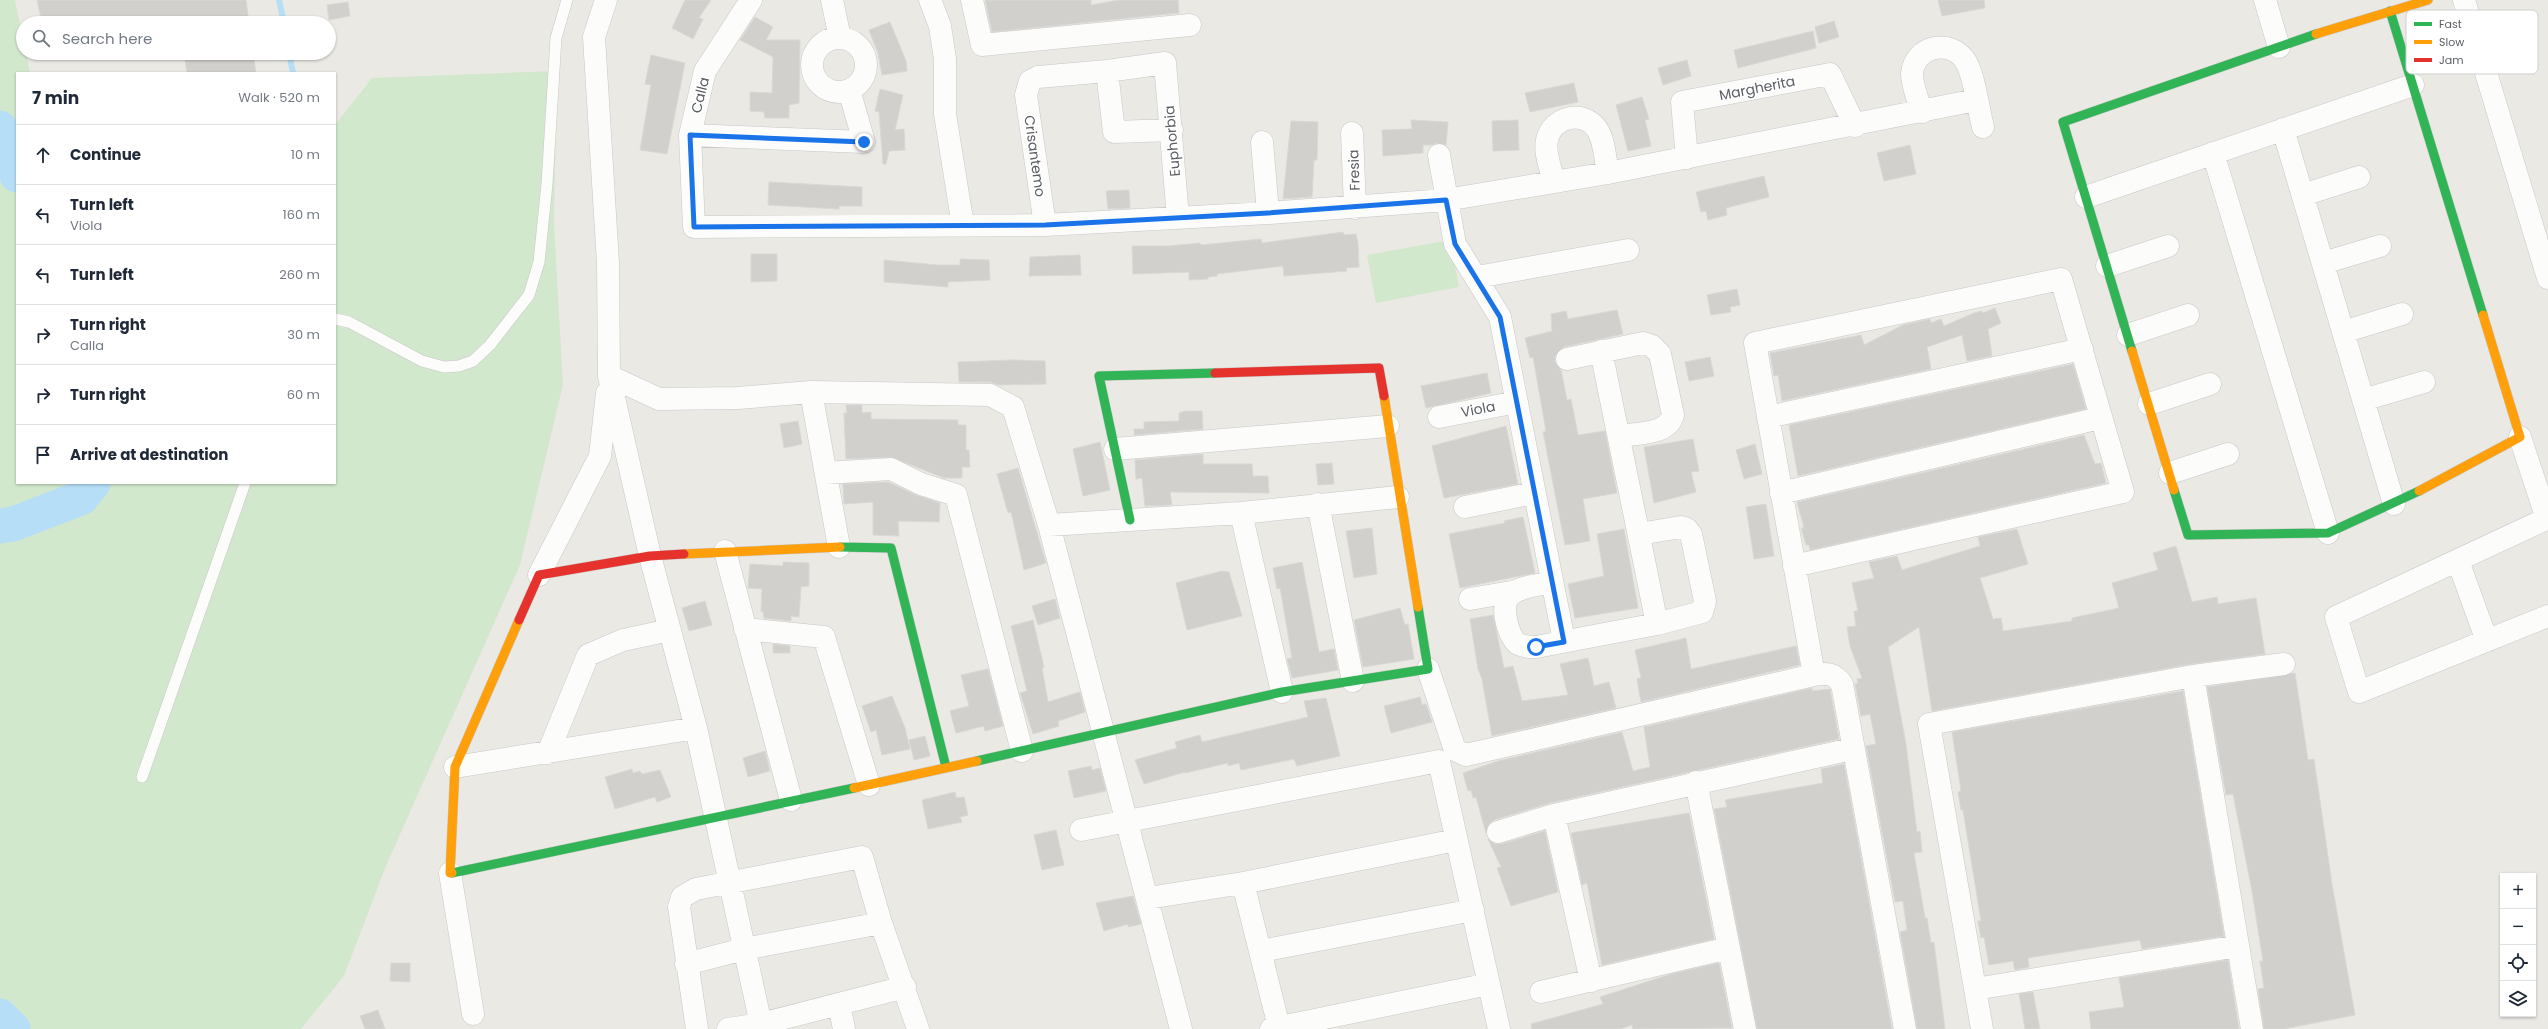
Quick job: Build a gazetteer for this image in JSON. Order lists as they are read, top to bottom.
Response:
{
  "streets": {
    "street": [
      "Margherita",
      "Calla",
      "Euphorbia",
      "Crisantemo",
      "Fresia",
      "Viola"
    ]
  },
  "crossings": [
    ["Euphorbia", "Crisantemo"]
  ],
  "legend": ["Fast", "Slow", "Jam"],
  "page": {
    "search": "Search here",
    "heading": ["7 min", "Walk · 520 m"],
    "list": [
      ["Continue", "10 m"],
      ["Turn left", "Viola", "160 m"],
      ["Turn left", "260 m"],
      ["Turn right", "Calla", "30 m"],
      ["Turn right", "60 m"],
      "Arrive at destination"
    ],
    "map_buttons": ["+", "−"]
  }
}
